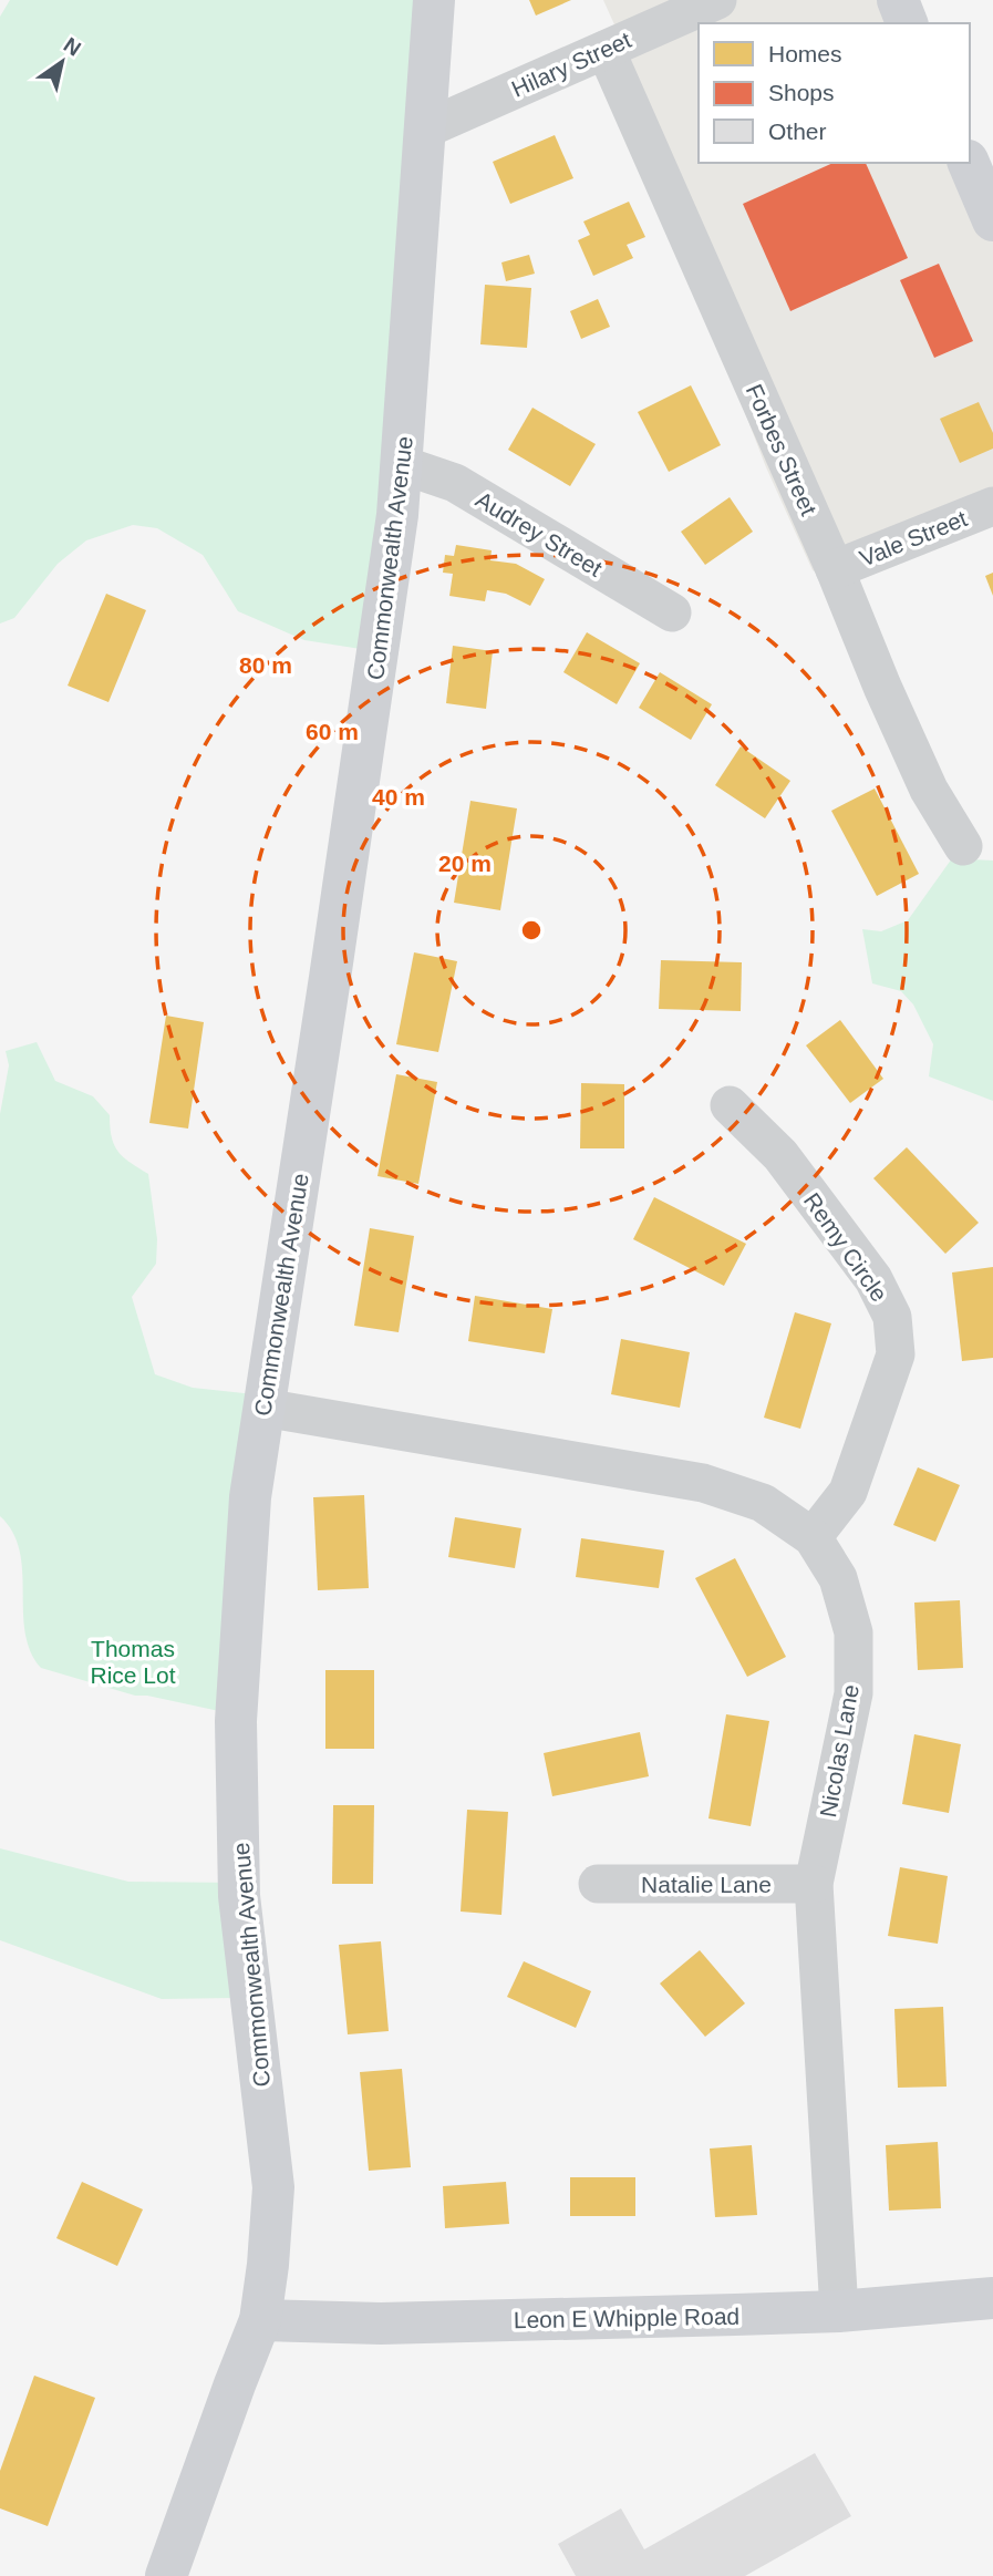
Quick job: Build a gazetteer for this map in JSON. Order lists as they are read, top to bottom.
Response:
{
  "streets": {
    "street": [
      "Hilary Street",
      "Forbes Street",
      "Audrey Street",
      "Vale Street",
      "Commonwealth Avenue",
      "Remy Circle",
      "Nicolas Lane",
      "Natalie Lane",
      "Leon E Whipple Road"
    ]
  },
  "crossings": [
    ["Hilary Street", "Forbes Street"],
    ["Hilary Street", "Commonwealth Avenue"],
    ["Forbes Street", "Vale Street"],
    ["Audrey Street", "Commonwealth Avenue"],
    ["Commonwealth Avenue", "Nicolas Lane"],
    ["Commonwealth Avenue", "Leon E Whipple Road"],
    ["Remy Circle", "Nicolas Lane"],
    ["Nicolas Lane", "Natalie Lane"],
    ["Nicolas Lane", "Leon E Whipple Road"]
  ],
  "parks": ["Thomas Rice Lot"],
  "legend": ["Homes", "Shops", "Other"],
  "north": "top right",
  "rings": [
    "80 m",
    "60 m",
    "40 m",
    "20 m"
  ]
}
